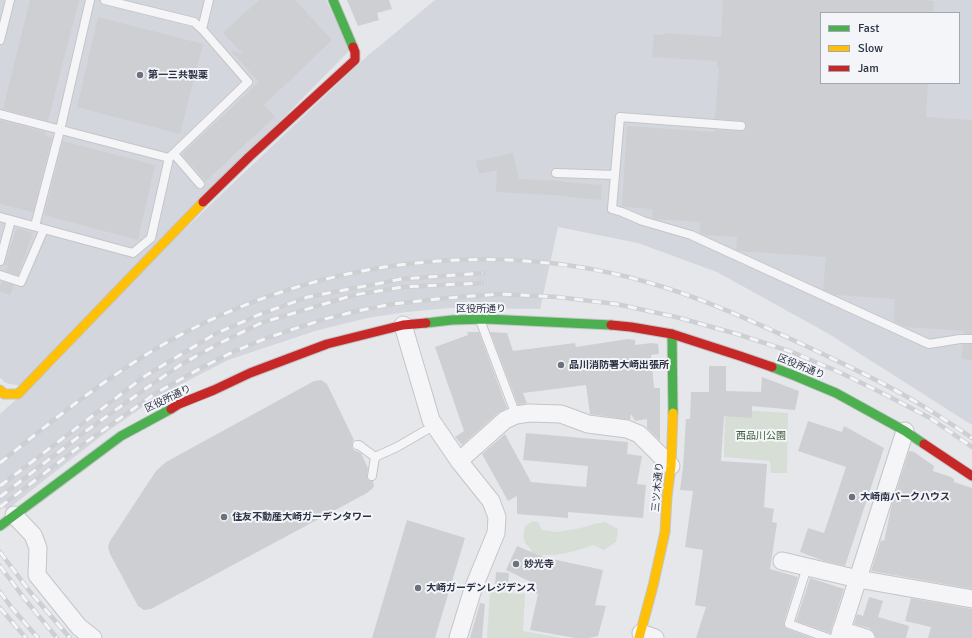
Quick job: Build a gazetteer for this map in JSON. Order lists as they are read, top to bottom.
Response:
{
  "streets": {
    "street": ["区役所通り", "三ツ木通り"]
  },
  "crossings": [
    ["区役所通り", "三ツ木通り"]
  ],
  "parks": ["西品川公園"],
  "places": [
    "第一三共製薬",
    "品川消防署大崎出張所",
    "大崎南パークハウス",
    "住友不動産大崎ガーデンタワー",
    "妙光寺",
    "大崎ガーデンレジデンス"
  ],
  "legend": ["Fast", "Slow", "Jam"]
}
